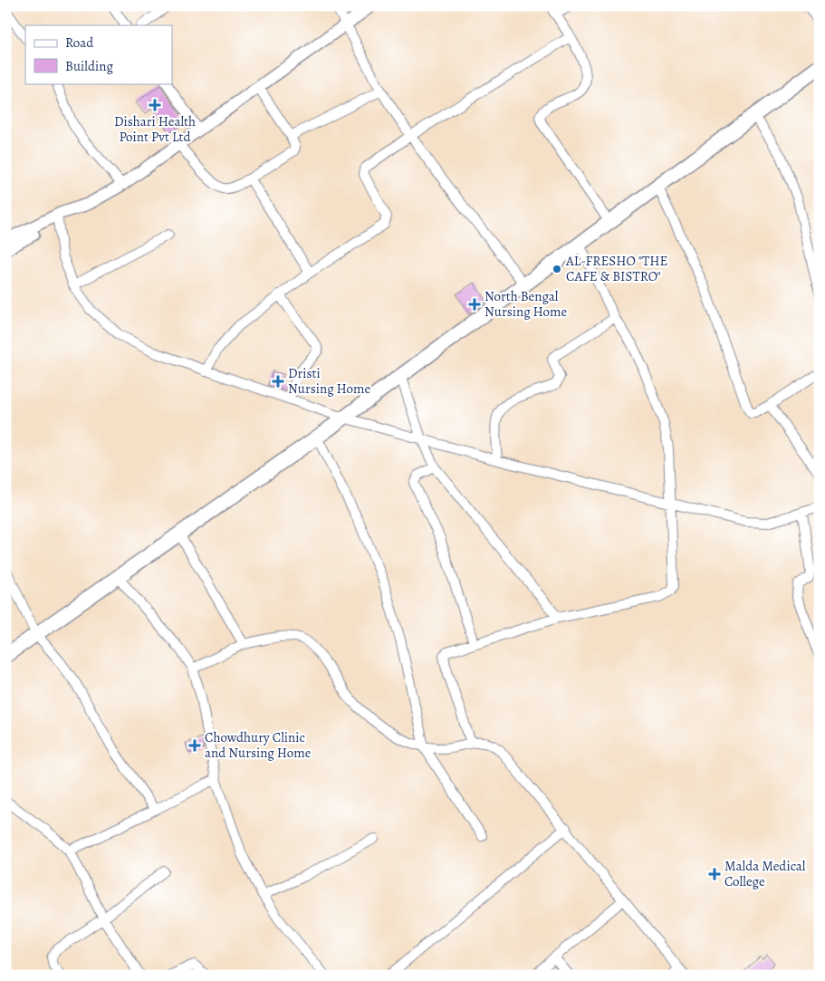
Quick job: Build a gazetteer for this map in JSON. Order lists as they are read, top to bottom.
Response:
{
  "places": {
    "health": [
      "Dishari Health Point Pvt Ltd",
      "North Bengal Nursing Home",
      "Dristi Nursing Home",
      "Chowdhury Clinic and Nursing Home",
      "Malda Medical College"
    ],
    "other": ["AL-FRESHO \"THE CAFE & BISTRO\""]
  },
  "legend": ["Road", "Building"]
}
